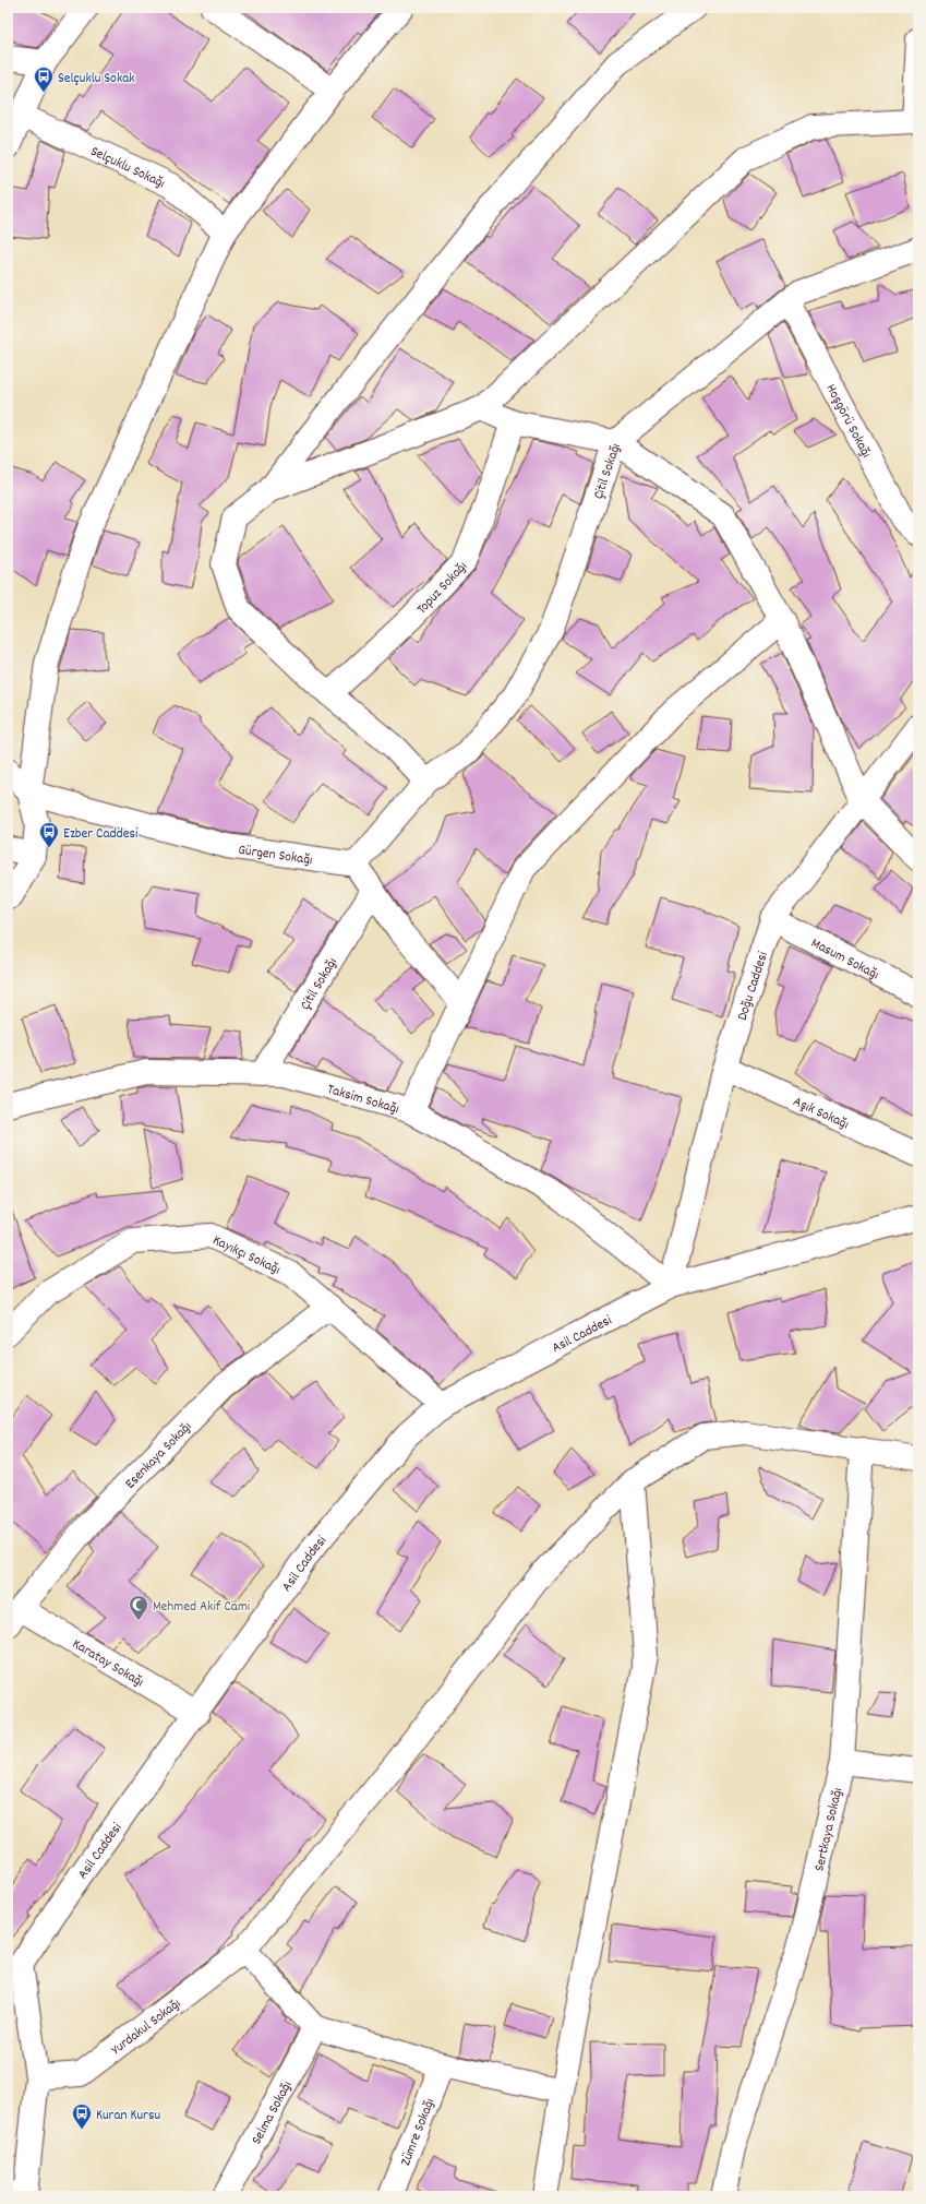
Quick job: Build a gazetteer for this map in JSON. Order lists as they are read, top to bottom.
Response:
{
  "streets": {
    "street": [
      "Selçuklu Sokağı",
      "Hoşgörü Sokağı",
      "Çitil Sokağı",
      "Topuz Sokağı",
      "Gürgen Sokağı",
      "Masum Sokağı",
      "Doğu Caddesi",
      "Taksim Sokağı",
      "Aşık Sokağı",
      "Kayıkçı Sokağı",
      "Asil Caddesi",
      "Esenkaya Sokağı",
      "Karatay Sokağı",
      "Sertkaya Sokağı",
      "Yurdakul Sokağı",
      "Selma Sokağı",
      "Zümre Sokağı"
    ]
  },
  "crossings": [
    ["Hoşgörü Sokağı", "Çitil Sokağı"],
    ["Çitil Sokağı", "Gürgen Sokağı"],
    ["Çitil Sokağı", "Taksim Sokağı"],
    ["Masum Sokağı", "Doğu Caddesi"],
    ["Doğu Caddesi", "Taksim Sokağı"],
    ["Doğu Caddesi", "Aşık Sokağı"],
    ["Doğu Caddesi", "Asil Caddesi"],
    ["Taksim Sokağı", "Asil Caddesi"],
    ["Kayıkçı Sokağı", "Asil Caddesi"],
    ["Kayıkçı Sokağı", "Esenkaya Sokağı"],
    ["Asil Caddesi", "Karatay Sokağı"],
    ["Asil Caddesi", "Yurdakul Sokağı"],
    ["Esenkaya Sokağı", "Karatay Sokağı"],
    ["Sertkaya Sokağı", "Yurdakul Sokağı"]
  ],
  "places": {
    "bus stop": ["Selçuklu Sokak", "Ezber Caddesi", "Kuran Kursu"],
    "mosque": ["Mehmed Akif Cami"]
  }
}
